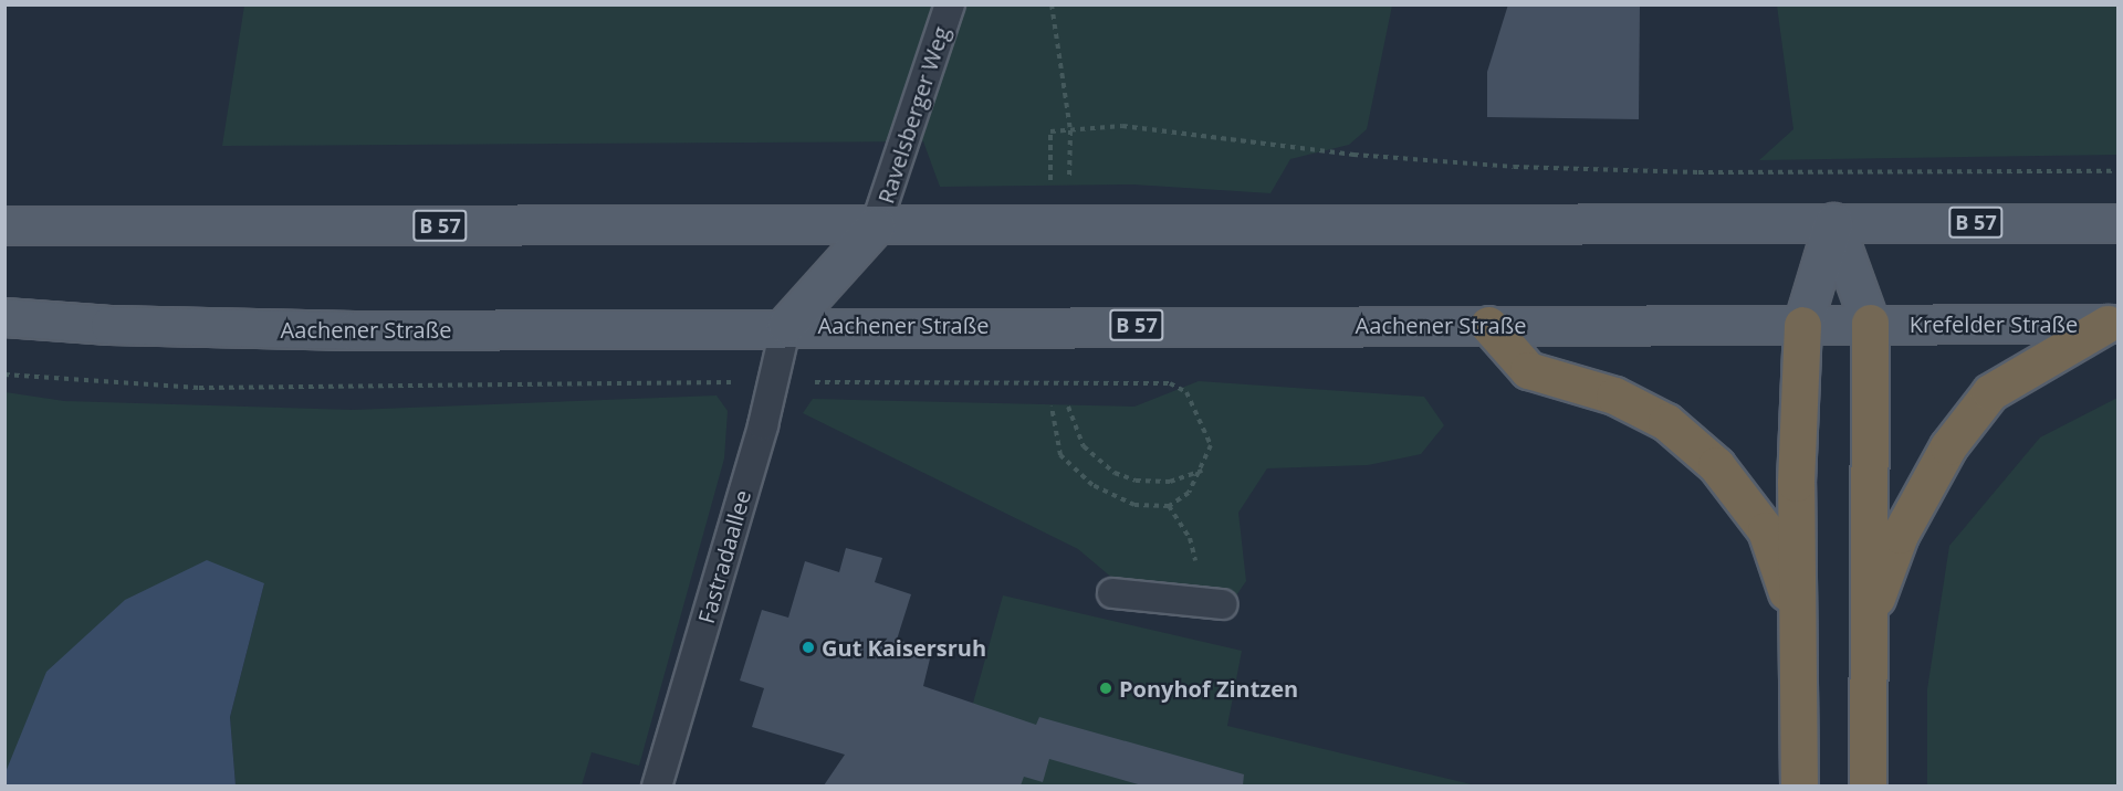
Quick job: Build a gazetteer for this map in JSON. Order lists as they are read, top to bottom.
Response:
{
  "streets": {
    "main road": ["B 57", "Krefelder Straße", "Aachener Straße"],
    "lane": ["Ravelsberger Weg", "Fastradaallee"]
  },
  "crossings": [
    ["Ravelsberger Weg", "B 57"],
    ["Krefelder Straße", "Aachener Straße"],
    ["Aachener Straße", "Fastradaallee"]
  ],
  "places": ["Gut Kaisersruh", "Ponyhof Zintzen"]
}
